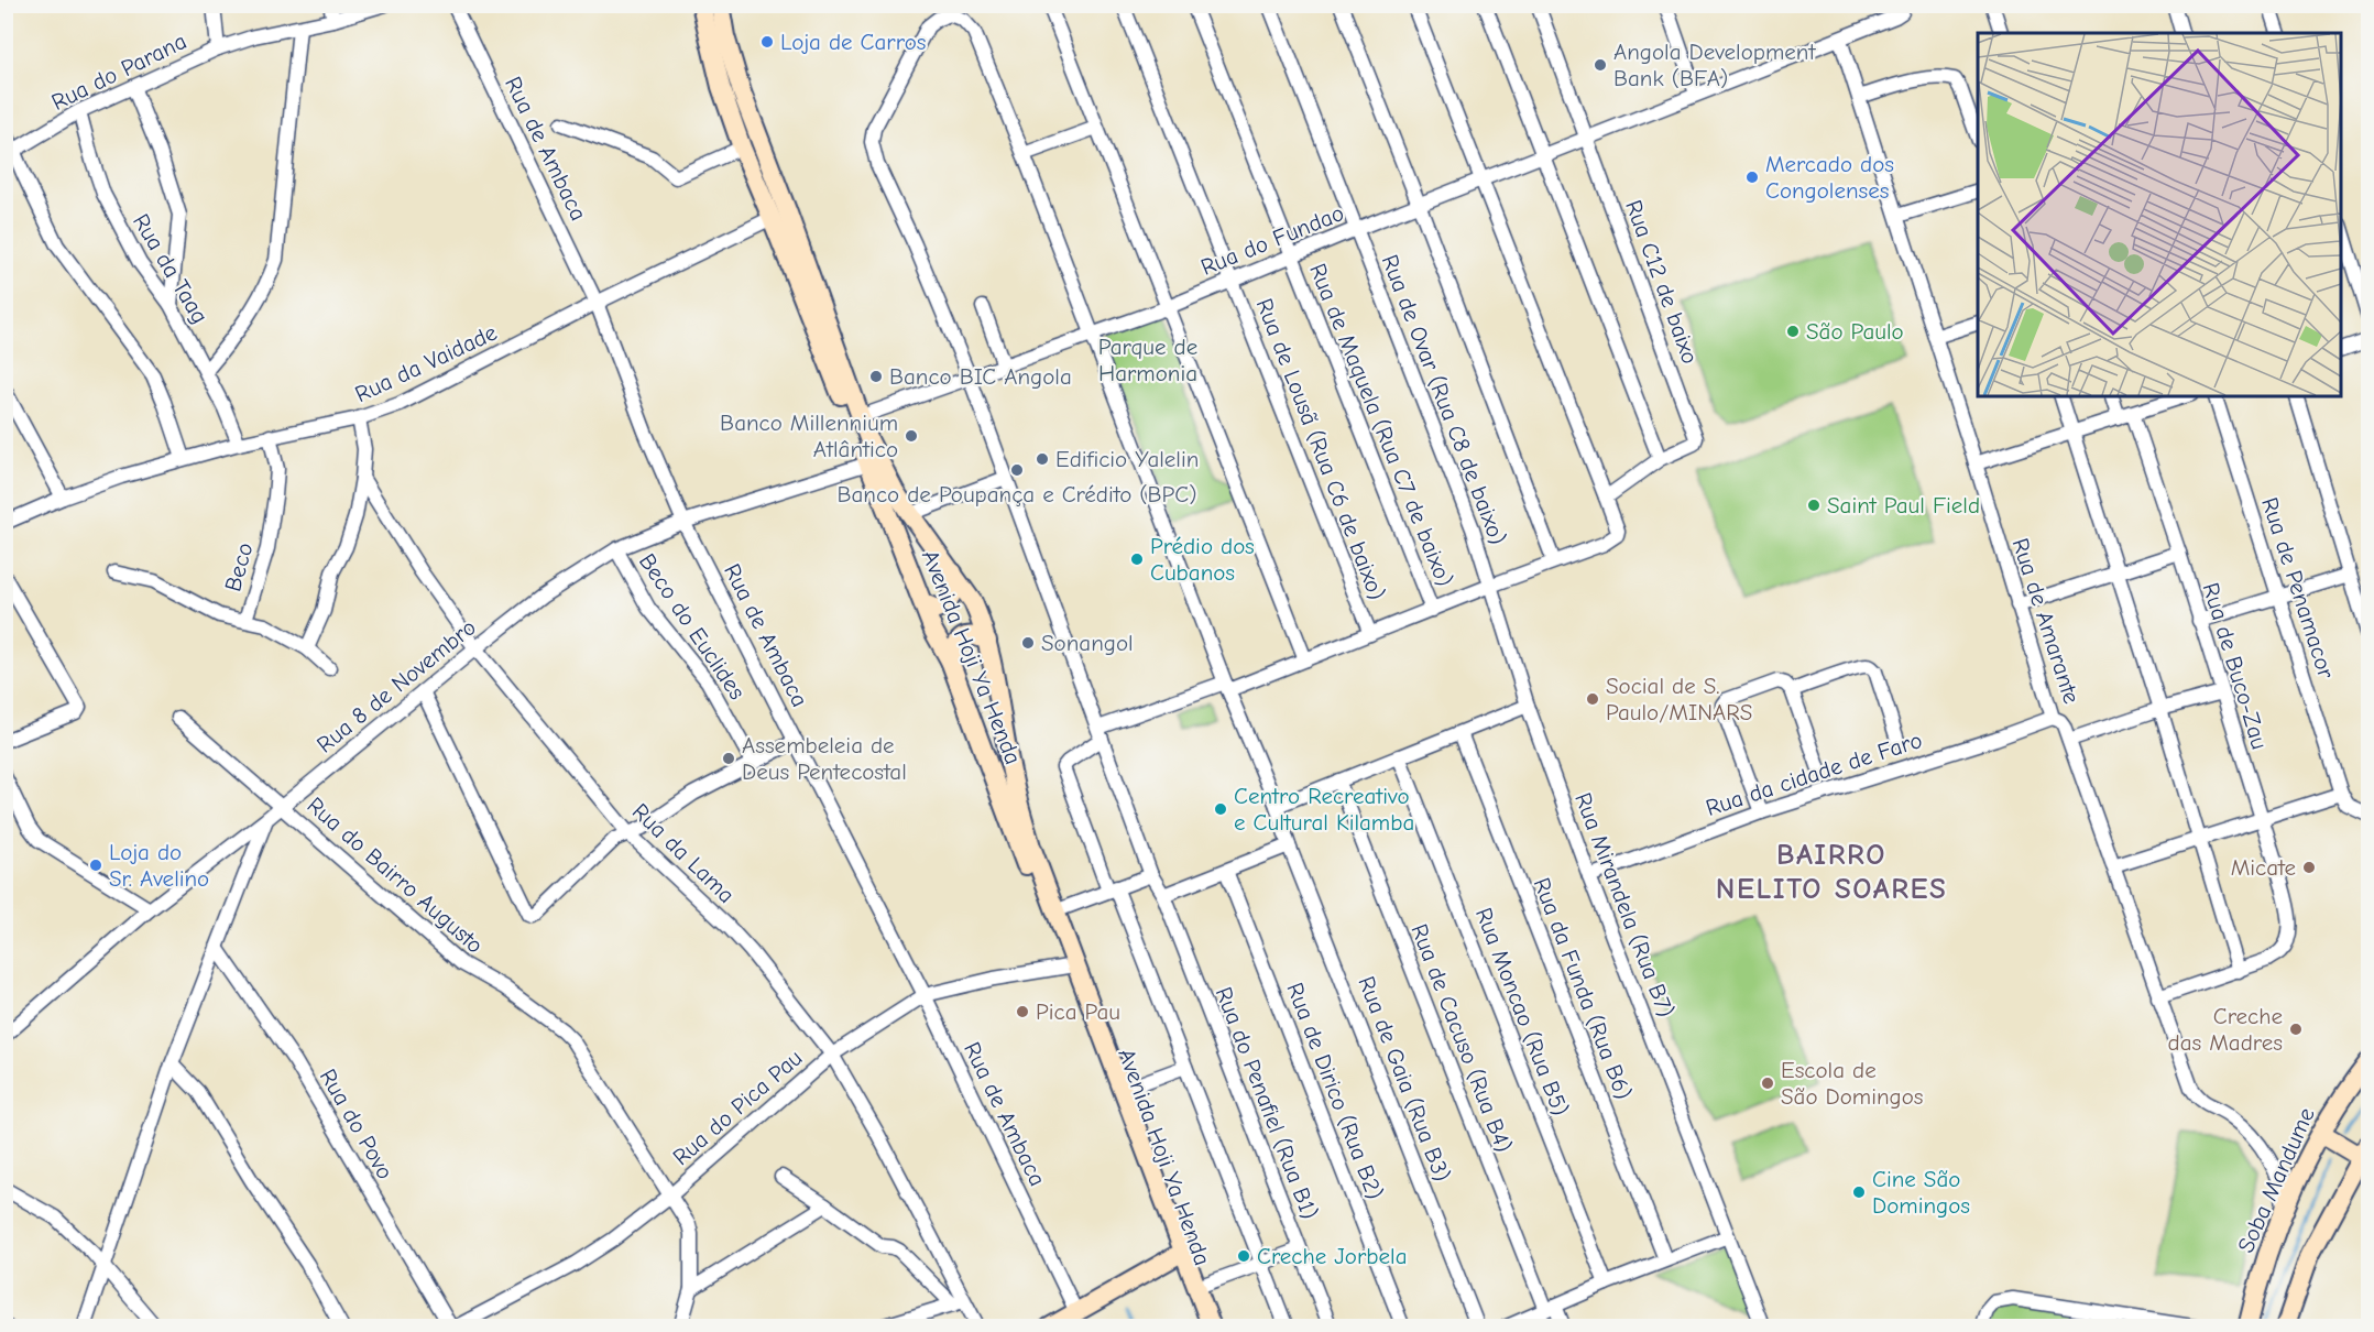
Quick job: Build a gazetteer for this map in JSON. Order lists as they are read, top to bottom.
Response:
{
  "streets": {
    "main road": ["Avenida Hoji Ya Henda", "Soba Mandume"],
    "street": [
      "Rua do Parana",
      "Rua de Ambaca",
      "Rua do Fundao",
      "Rua da Taag",
      "Rua C12 de baixo",
      "Rua da Vaidade",
      "Rua de Ovar (Rua C8 de baixo)",
      "Rua de Maquela (Rua C7 de baixo)",
      "Rua de Lousã (Rua C6 de baixo)",
      "Beco",
      "Rua de Penamacor",
      "Rua de Amarante",
      "Beco do Euclides",
      "Rua de Buco-Zau",
      "Rua 8 de Novembro",
      "Rua da cidade de Faro",
      "Rua da Lama",
      "Rua do Bairro Augusto",
      "Rua Mirandela (Rua B7)",
      "Rua da Funda (Rua B6)",
      "Rua Moncao (Rua B5)",
      "Rua de Cacuso (Rua B4)",
      "Rua de Gaia (Rua B3)",
      "Rua de Dirico (Rua B2)",
      "Rua do Penafiel (Rua B1)",
      "Rua do Pica Pau",
      "Rua do Povo"
    ]
  },
  "crossings": [
    ["Rua do Parana", "Rua da Taag"],
    ["Rua de Ambaca", "Rua da Vaidade"],
    ["Rua de Ambaca", "Rua 8 de Novembro"],
    ["Rua de Ambaca", "Rua do Pica Pau"],
    ["Rua do Fundao", "Rua C12 de baixo"],
    ["Rua do Fundao", "Rua de Ovar (Rua C8 de baixo)"],
    ["Rua do Fundao", "Rua de Maquela (Rua C7 de baixo)"],
    ["Rua do Fundao", "Rua de Lousã (Rua C6 de baixo)"],
    ["Rua do Fundao", "Rua de Amarante"],
    ["Rua do Fundao", "Avenida Hoji Ya Henda"],
    ["Rua do Fundao", "Rua de Gaia (Rua B3)"],
    ["Rua do Fundao", "Rua do Penafiel (Rua B1)"],
    ["Rua da Taag", "Rua da Vaidade"],
    ["Rua da Vaidade", "Beco"],
    ["Rua da Vaidade", "Avenida Hoji Ya Henda"],
    ["Rua de Ovar (Rua C8 de baixo)", "Rua Mirandela (Rua B7)"],
    ["Rua de Amarante", "Rua da cidade de Faro"],
    ["Rua de Amarante", "Soba Mandume"],
    ["Beco do Euclides", "Rua 8 de Novembro"],
    ["Avenida Hoji Ya Henda", "Rua 8 de Novembro"],
    ["Avenida Hoji Ya Henda", "Rua do Pica Pau"],
    ["Rua 8 de Novembro", "Rua da Lama"],
    ["Rua 8 de Novembro", "Rua do Bairro Augusto"],
    ["Rua da cidade de Faro", "Rua Mirandela (Rua B7)"],
    ["Rua da Lama", "Rua do Pica Pau"],
    ["Rua do Bairro Augusto", "Rua do Pica Pau"],
    ["Rua de Gaia (Rua B3)", "Rua do Penafiel (Rua B1)"],
    ["Rua do Pica Pau", "Rua do Povo"]
  ],
  "districts": ["BAIRRO NELITO SOARES"],
  "parks": ["Parque de Harmonia"],
  "places": [
    "Loja de Carros",
    "Angola Development Bank (BFA)",
    "Mercado dos Congolenses",
    "São Paulo",
    "Banco BIC Angola",
    "Banco Millennium Atlântico",
    "Edificio Yalelin",
    "Banco de Poupança e Crédito (BPC)",
    "Saint Paul Field",
    "Prédio dos Cubanos",
    "Sonangol",
    "Social de S. Paulo/MINARS",
    "Assembeleia de Deus Pentecostal",
    "Centro Recreativo e Cultural Kilamba",
    "Loja do Sr. Avelino",
    "Micate",
    "Pica Pau",
    "Creche das Madres",
    "Escola de São Domingos",
    "Cine São Domingos",
    "Creche Jorbela"
  ]
}
